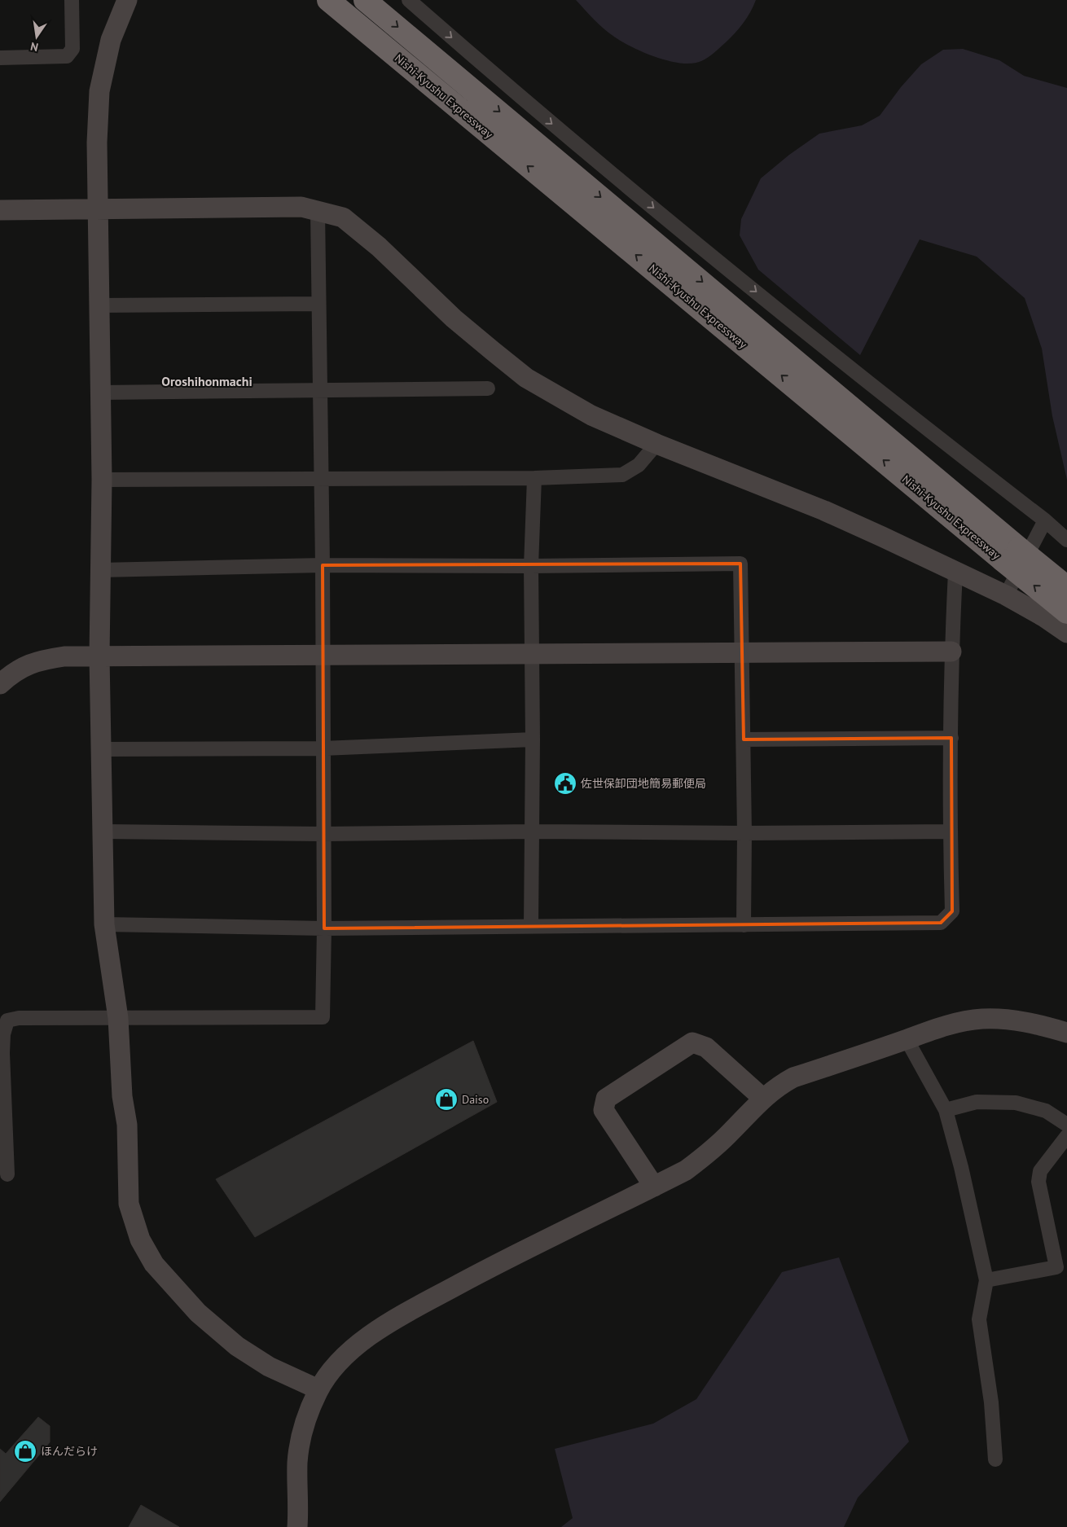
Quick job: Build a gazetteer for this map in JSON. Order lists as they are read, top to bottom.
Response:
{
  "streets": {
    "highway": ["Nishi-Kyushu Expressway"]
  },
  "districts": ["Oroshihonmachi"],
  "places": {
    "public building": ["佐世保卸団地簡易郵便局"],
    "shop": ["Daiso", "ほんだらけ"]
  },
  "north": "bottom"
}
